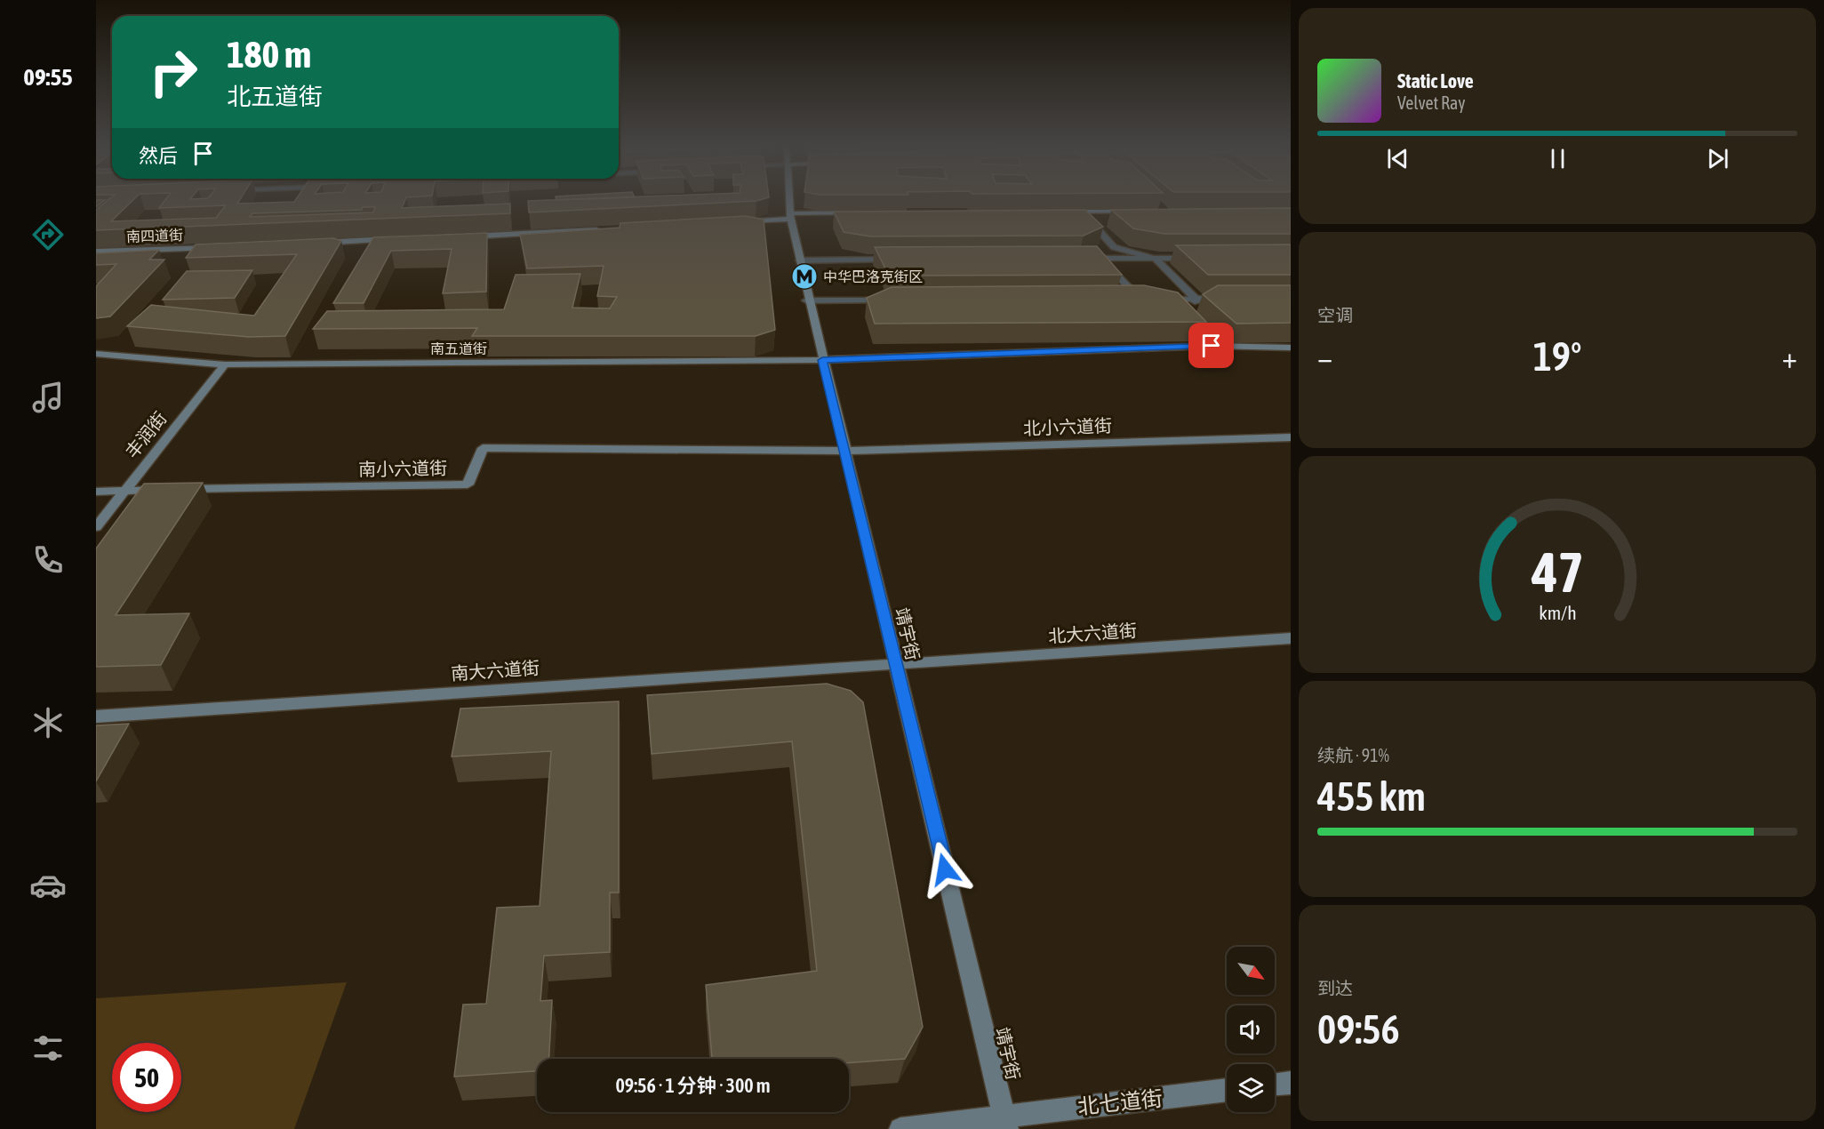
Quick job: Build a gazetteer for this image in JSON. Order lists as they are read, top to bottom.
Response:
{
  "streets": {
    "street": [
      "南四道街",
      "南五道街",
      "北小六道街",
      "丰润街",
      "南小六道街",
      "北大六道街",
      "靖宇街",
      "南大六道街",
      "北七道街"
    ]
  },
  "crossings": [
    ["南五道街", "丰润街"],
    ["南五道街", "靖宇街"],
    ["北小六道街", "南小六道街"],
    ["北小六道街", "靖宇街"],
    ["丰润街", "南小六道街"],
    ["南小六道街", "靖宇街"],
    ["北大六道街", "靖宇街"],
    ["北大六道街", "南大六道街"],
    ["靖宇街", "南大六道街"],
    ["靖宇街", "北七道街"]
  ],
  "places": {
    "metro station": ["中华巴洛克街区"]
  },
  "north": "bottom right",
  "page": {
    "tabs": "09:55",
    "turn": ["180 m", "北五道街"],
    "song": ["Static Love", "Velvet Ray"],
    "then": "然后",
    "tile": [
      "空调",
      ["续航 · 91%", "455 km"],
      ["到达", "09:56"]
    ],
    "heat": ["−", "19°", "+"],
    "limit": "50",
    "trip": "09:56 · 1 分钟 · 300 m",
    "gauge": ["47", "km/h"]
  }
}
